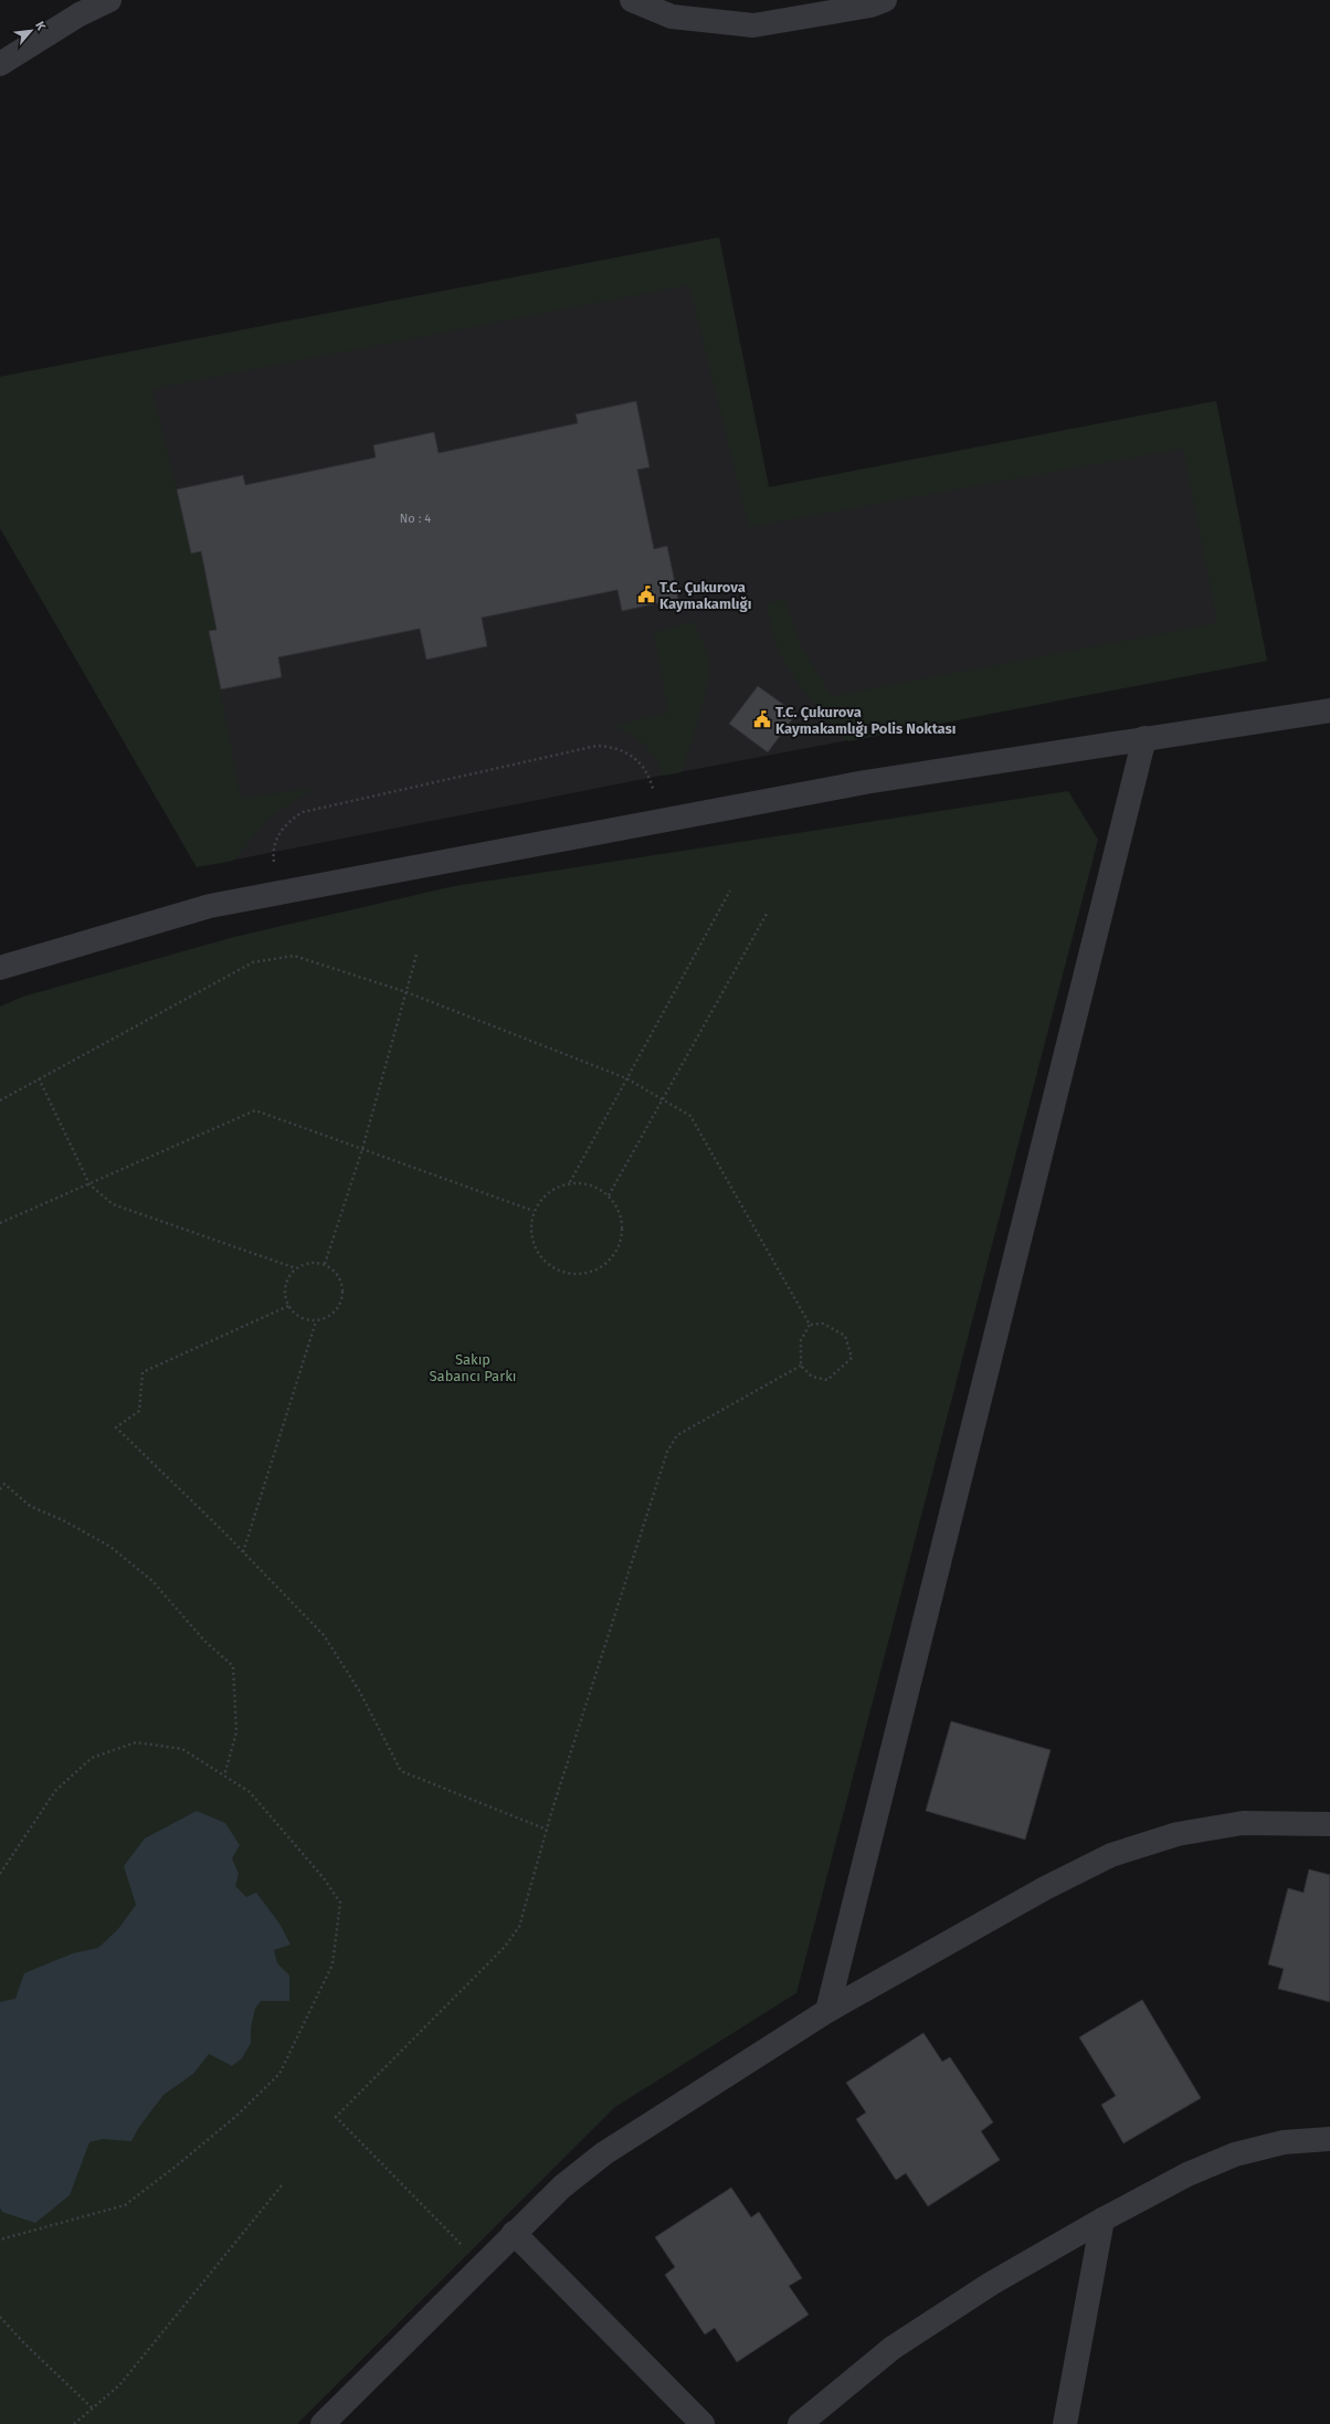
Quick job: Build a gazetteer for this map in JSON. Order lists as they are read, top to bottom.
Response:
{
  "parks": ["Sakıp Sabancı Parkı"],
  "places": {
    "public building": ["T.C. Çukurova Kaymakamlığı", "T.C. Çukurova Kaymakamlığı Polis Noktası"]
  },
  "house_numbers": ["No : 4"],
  "north": "top right"
}
